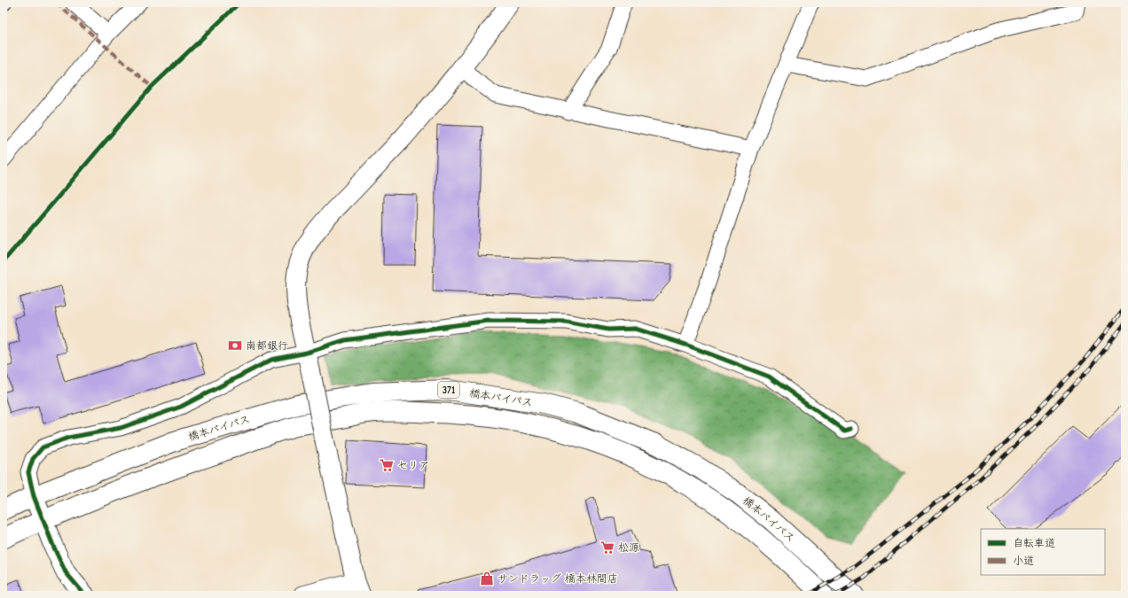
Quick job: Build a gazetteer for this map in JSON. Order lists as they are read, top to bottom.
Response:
{
  "streets": {
    "highway": ["371", "橋本バイパス"]
  },
  "places": {
    "bank": ["南都銀行"],
    "supermarket": ["セリア", "松源"],
    "shop": ["サンドラッグ 橋本林間店"]
  },
  "legend": ["自転車道", "小道"]
}
